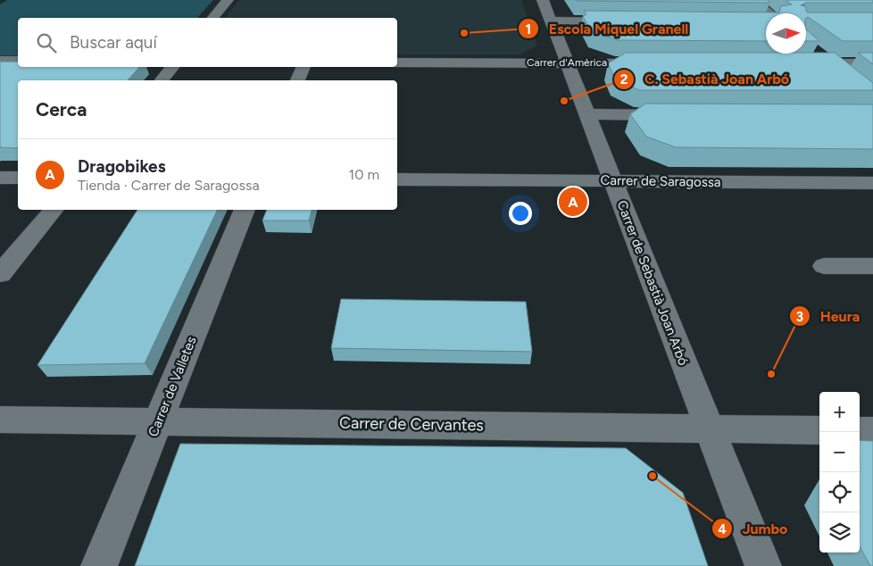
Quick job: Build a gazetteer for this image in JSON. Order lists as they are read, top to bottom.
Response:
{
  "streets": {
    "street": [
      "Carrer d'Amèrica",
      "Carrer de Saragossa",
      "Carrer de Sebastià Joan Arbó",
      "Carrer de Valletes",
      "Carrer de Cervantes"
    ]
  },
  "crossings": [
    ["Carrer d'Amèrica", "Carrer de Sebastià Joan Arbó"],
    ["Carrer de Saragossa", "Carrer de Sebastià Joan Arbó"],
    ["Carrer de Sebastià Joan Arbó", "Carrer de Cervantes"],
    ["Carrer de Valletes", "Carrer de Cervantes"]
  ],
  "places": [
    "Escola Miquel Granell",
    "C. Sebastià Joan Arbó",
    "Heura",
    "Jumbo"
  ],
  "north": "right",
  "page": {
    "search": "Buscar aquí",
    "heading": "Cerca",
    "list": [
      {
        "mark": "A",
        "name": "Dragobikes",
        "note": "Tienda · Carrer de Saragossa",
        "value": "10 m"
      }
    ],
    "pins": "A",
    "map_buttons": ["+", "−"]
  }
}
